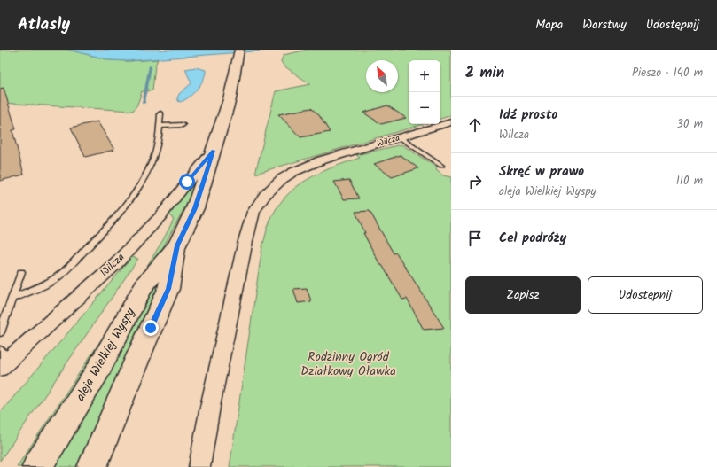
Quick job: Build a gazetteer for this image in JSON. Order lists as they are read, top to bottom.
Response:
{
  "streets": {
    "main road": ["aleja Wielkiej Wyspy"],
    "street": ["Wilcza"]
  },
  "crossings": [
    ["Wilcza", "aleja Wielkiej Wyspy"]
  ],
  "parks": ["Rodzinny Ogród Działkowy Oławka"],
  "north": "top left",
  "page": {
    "header": "Atlasly",
    "nav": ["Mapa", "Warstwy", "Udostępnij"],
    "heading": ["2 min", "Pieszo · 140 m"],
    "map_buttons": ["+", "−"],
    "list": [
      ["Idź prosto", "Wilcza", "30 m"],
      ["Skręć w prawo", "aleja Wielkiej Wyspy", "110 m"],
      "Cel podróży"
    ],
    "buttons": ["Zapisz", "Udostępnij"]
  }
}
